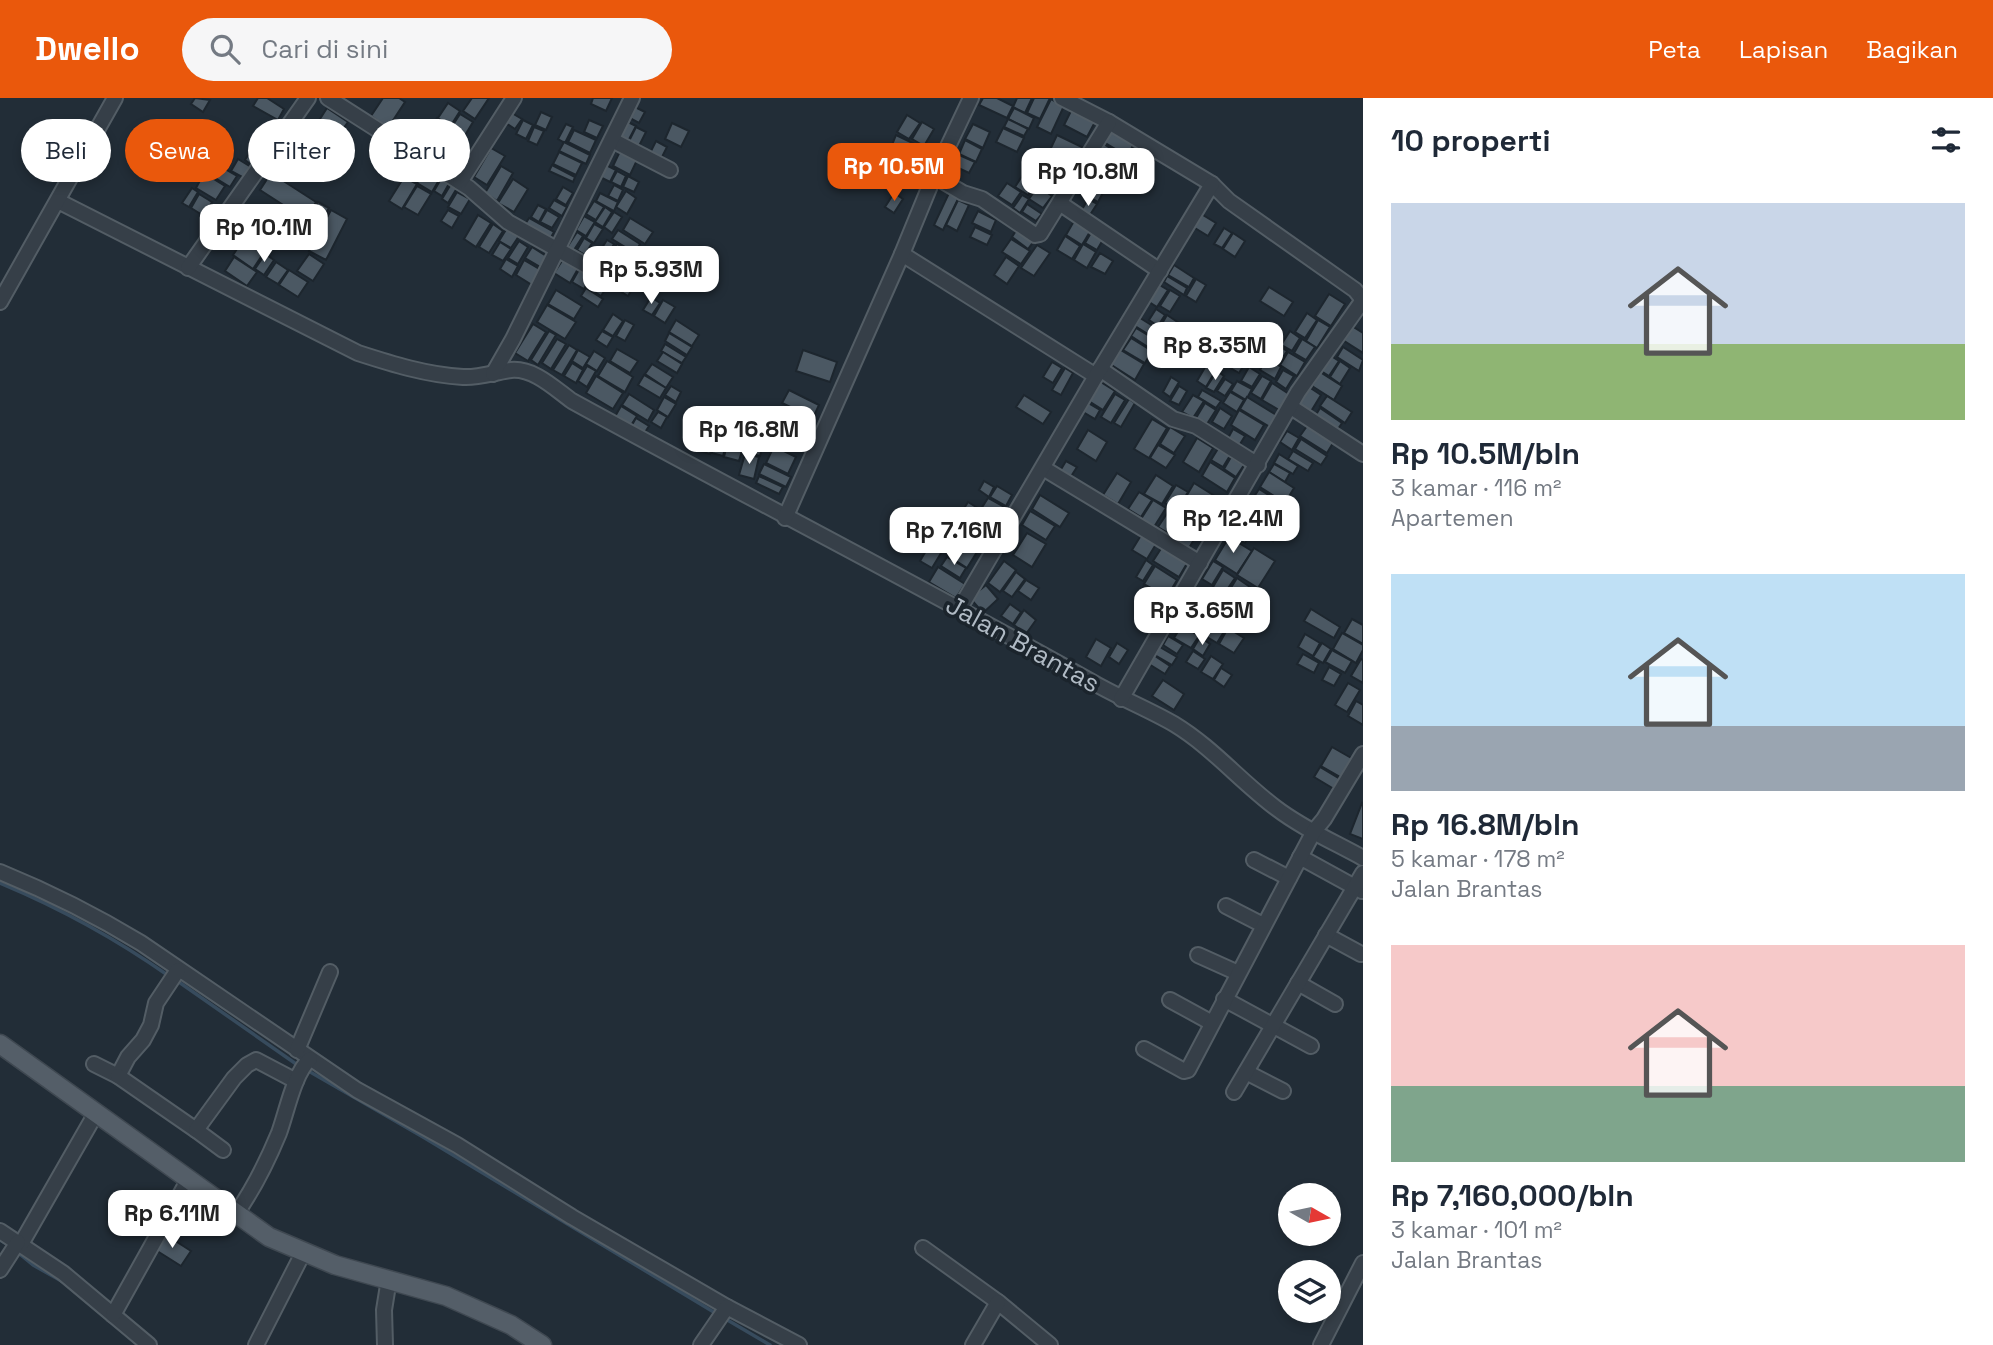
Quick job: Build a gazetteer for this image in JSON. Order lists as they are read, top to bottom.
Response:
{
  "streets": {
    "street": ["Jalan Brantas"]
  },
  "north": "right",
  "page": {
    "header": "Dwello",
    "search": "Cari di sini",
    "nav": ["Peta", "Lapisan", "Bagikan"],
    "heading": "10 properti",
    "chip": [
      "Beli",
      "Sewa",
      "Filter",
      "Baru"
    ],
    "price": [
      "Rp 10.5M",
      "Rp 10.8M",
      "Rp 10.1M",
      "Rp 5.93M",
      "Rp 8.35M",
      "Rp 16.8M",
      "Rp 12.4M",
      "Rp 7.16M",
      "Rp 3.65M",
      "Rp 6.11M"
    ],
    "list": [
      {
        "name": "Rp 10.5M/bln",
        "note": "3 kamar · 116 m² · Apartemen"
      },
      {
        "name": "Rp 16.8M/bln",
        "note": "5 kamar · 178 m² · Jalan Brantas"
      },
      {
        "name": "Rp 7,160,000/bln",
        "note": "3 kamar · 101 m² · Jalan Brantas"
      }
    ]
  }
}
